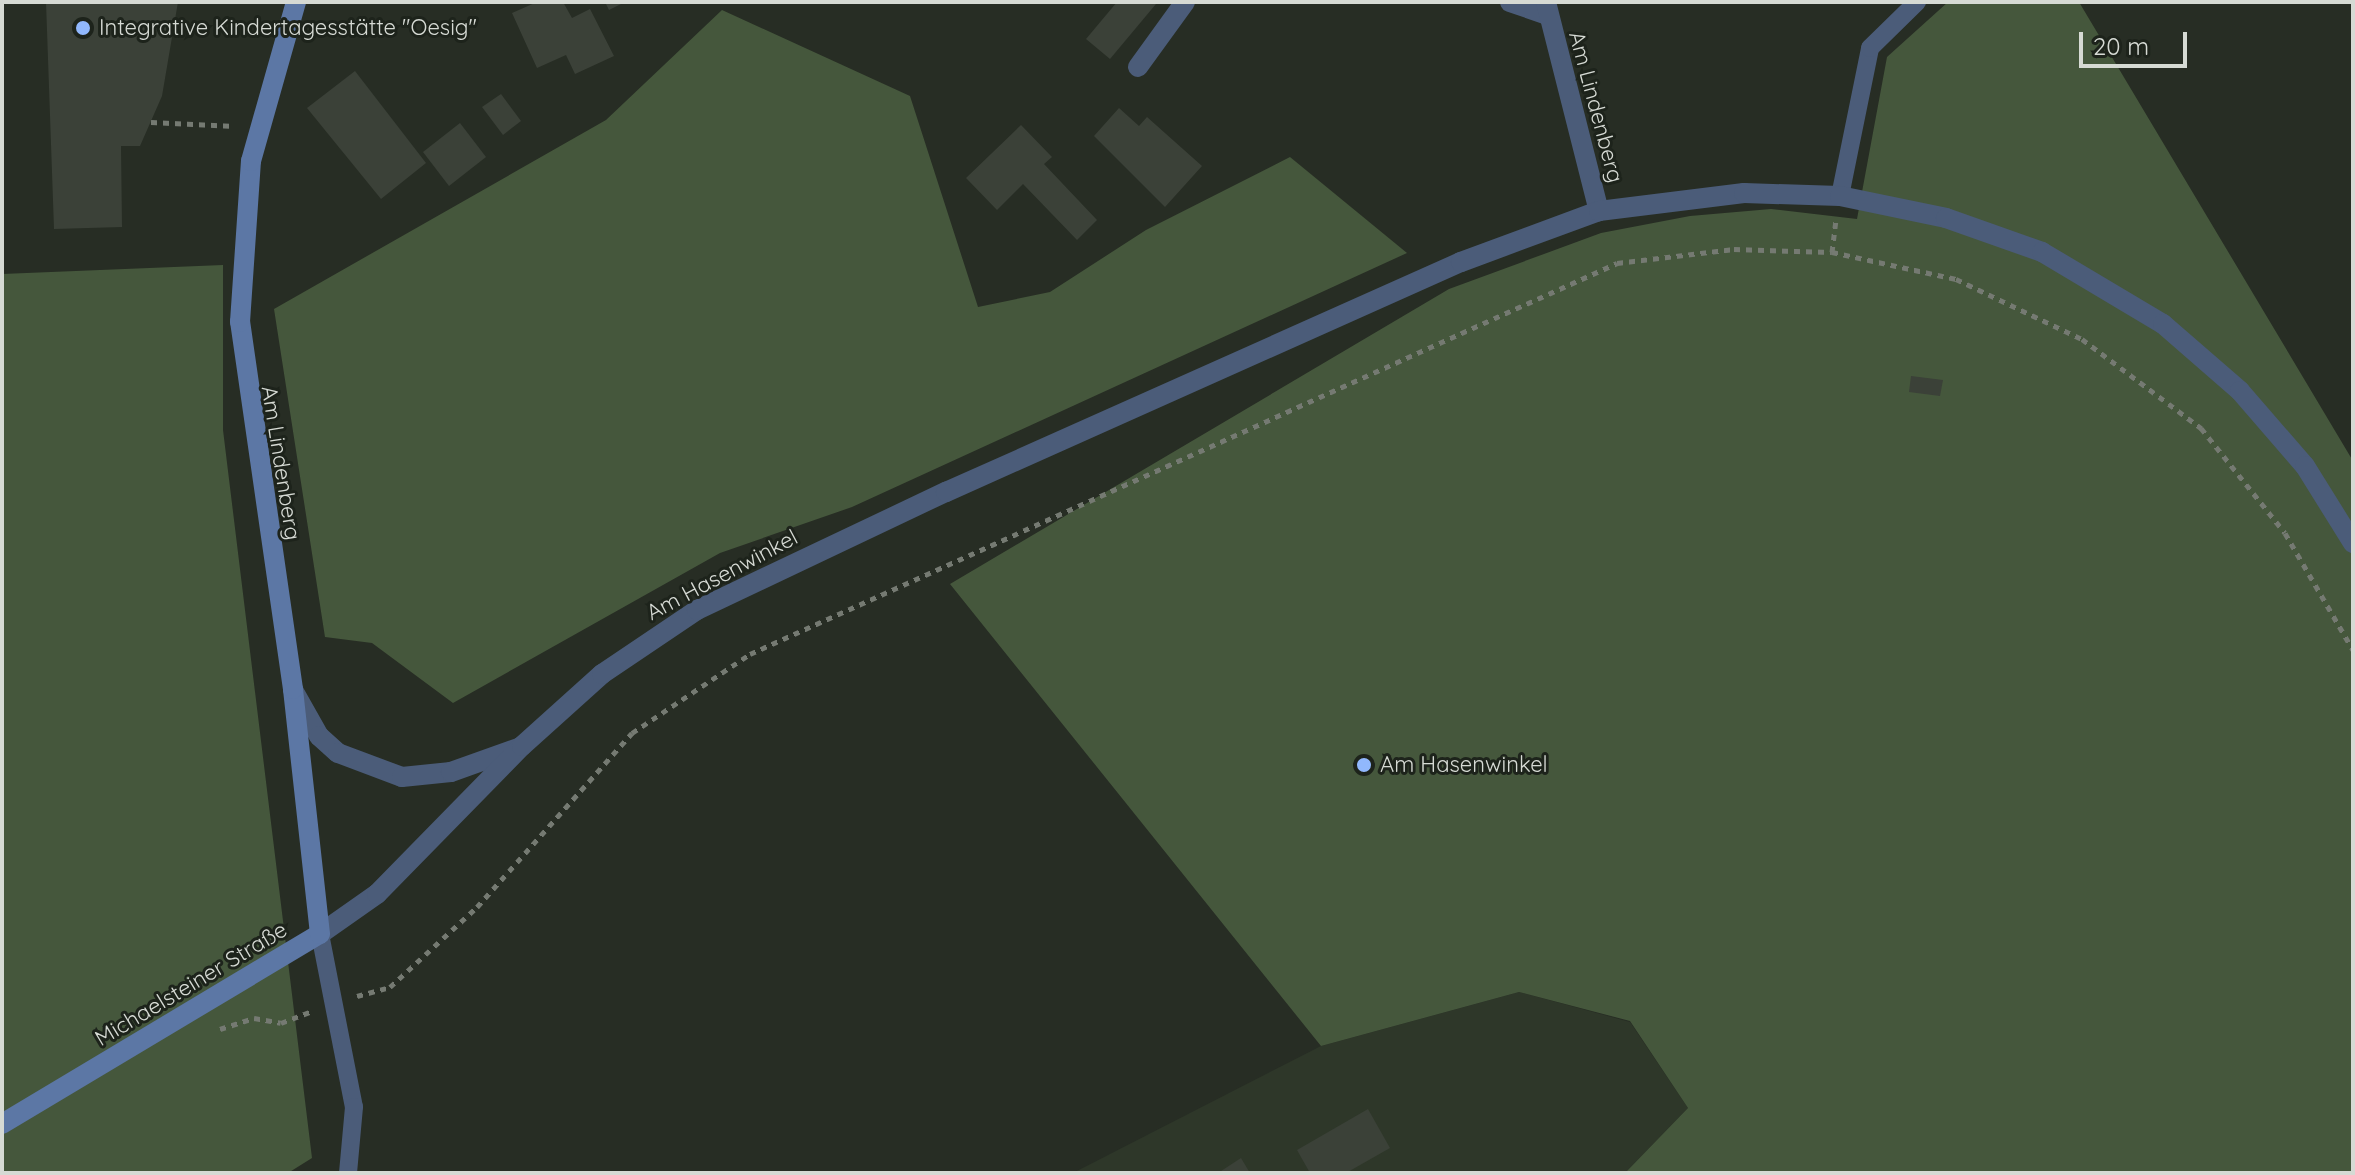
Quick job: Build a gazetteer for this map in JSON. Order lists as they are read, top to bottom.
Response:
{
  "streets": {
    "street": ["Am Lindenberg", "Am Hasenwinkel", "Michaelsteiner Straße"]
  },
  "crossings": [
    ["Am Lindenberg", "Am Hasenwinkel"],
    ["Am Lindenberg", "Michaelsteiner Straße"],
    ["Am Hasenwinkel", "Michaelsteiner Straße"]
  ],
  "places": ["Integrative Kindertagesstätte \"Oesig\"", "Am Hasenwinkel"],
  "scale_bar": "20 m"
}
